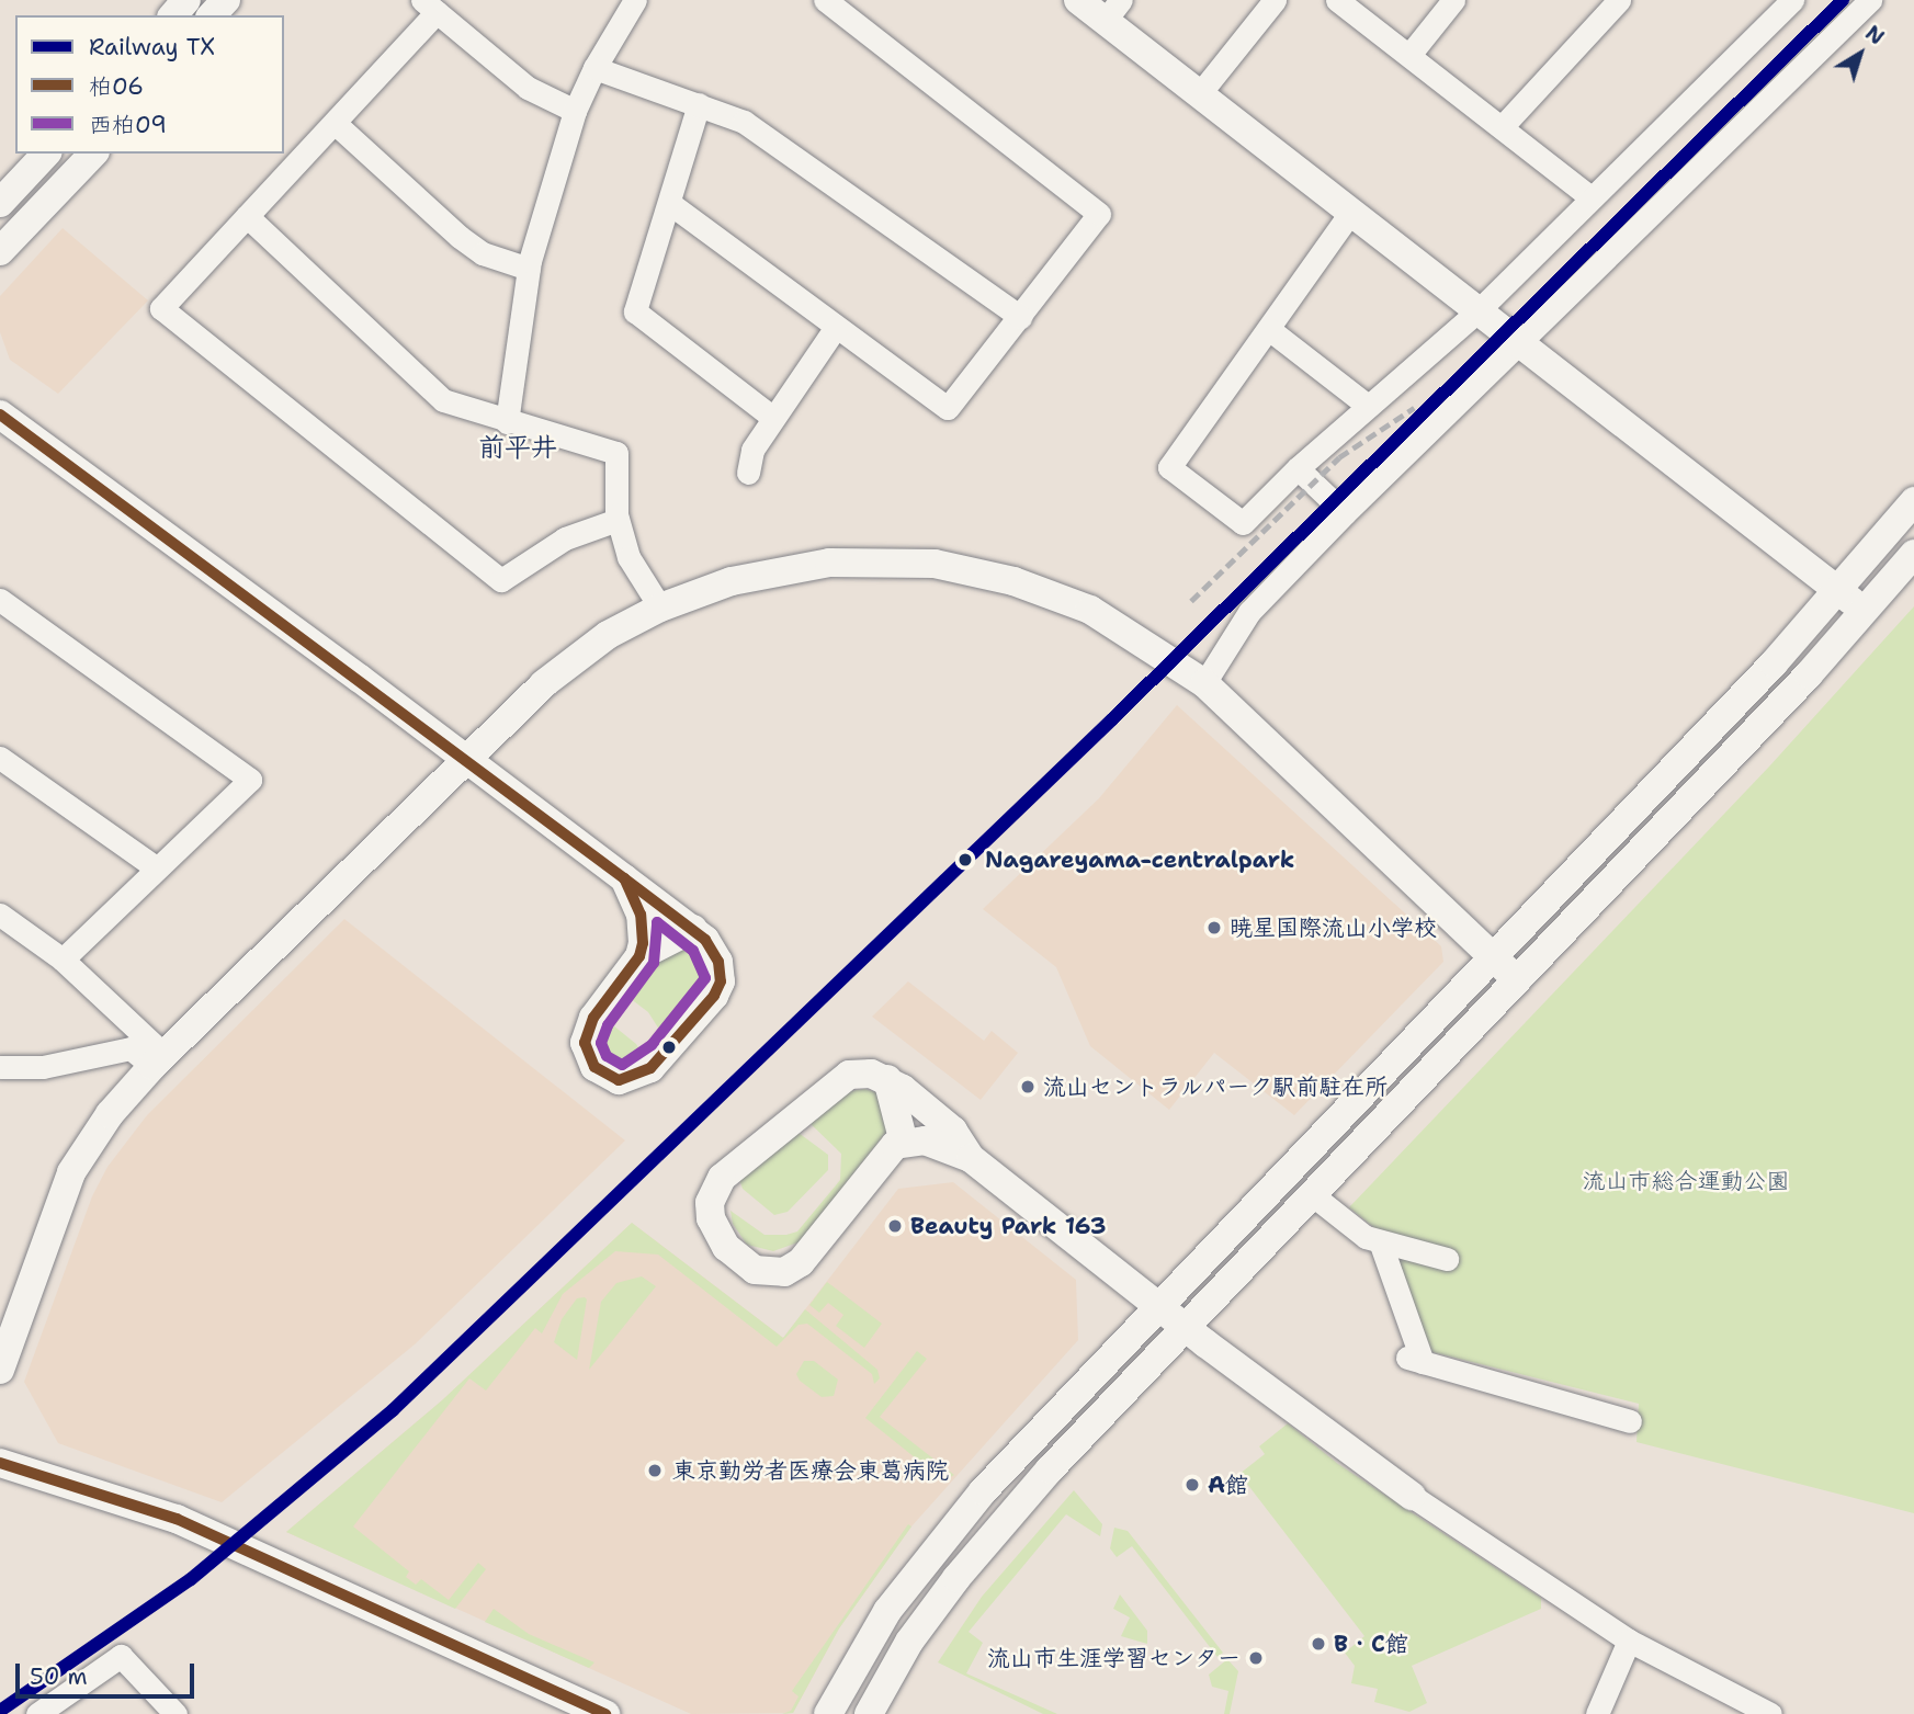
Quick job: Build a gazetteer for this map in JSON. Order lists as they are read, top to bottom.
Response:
{
  "districts": ["前平井"],
  "parks": ["流山市総合運動公園"],
  "places": [
    "Nagareyama-centralpark",
    "暁星国際流山小学校",
    "流山セントラルパーク駅前駐在所",
    "Beauty Park 163",
    "東京勤労者医療会東葛病院",
    "A館",
    "B・C館",
    "流山市生涯学習センター"
  ],
  "lines": ["rail line TX", "transit line 柏06", "transit line 西柏09"],
  "legend": ["Railway TX", "柏06", "西柏09"],
  "scale_bar": "50 m",
  "north": "top right"
}
